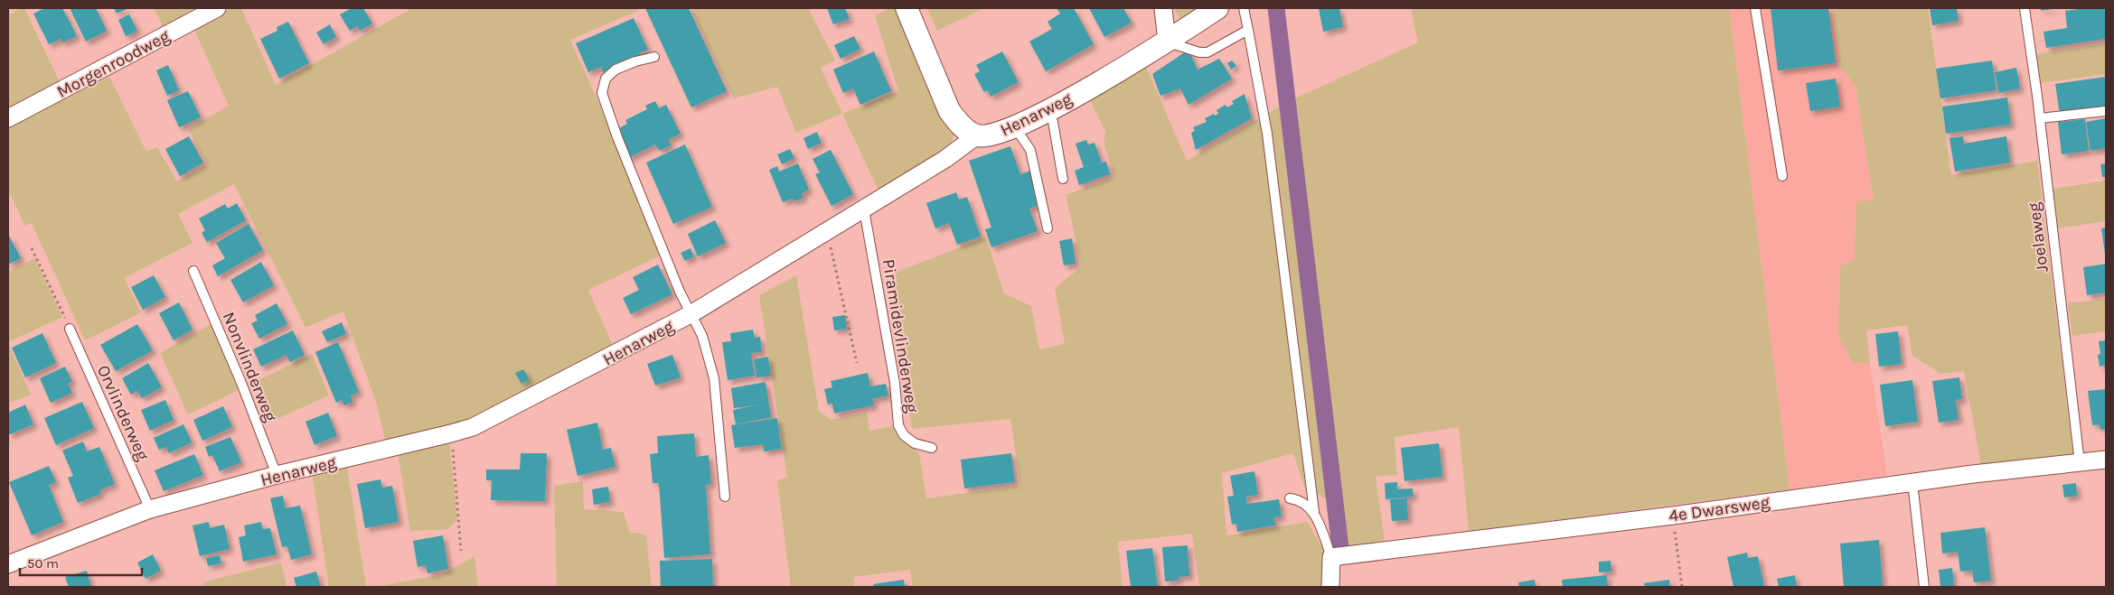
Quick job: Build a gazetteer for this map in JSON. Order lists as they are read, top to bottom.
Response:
{
  "streets": {
    "street": ["Morgenroodweg", "Henarweg", "4e Dwarsweg"],
    "lane": [
      "Joelaweg",
      "Piramidevlinderweg",
      "Nonvlinderweg",
      "Orvlinderweg"
    ]
  },
  "crossings": [
    ["Henarweg", "Piramidevlinderweg"],
    ["Henarweg", "Nonvlinderweg"],
    ["Henarweg", "Orvlinderweg"],
    ["Joelaweg", "4e Dwarsweg"]
  ],
  "scale_bar": "50 m"
}
